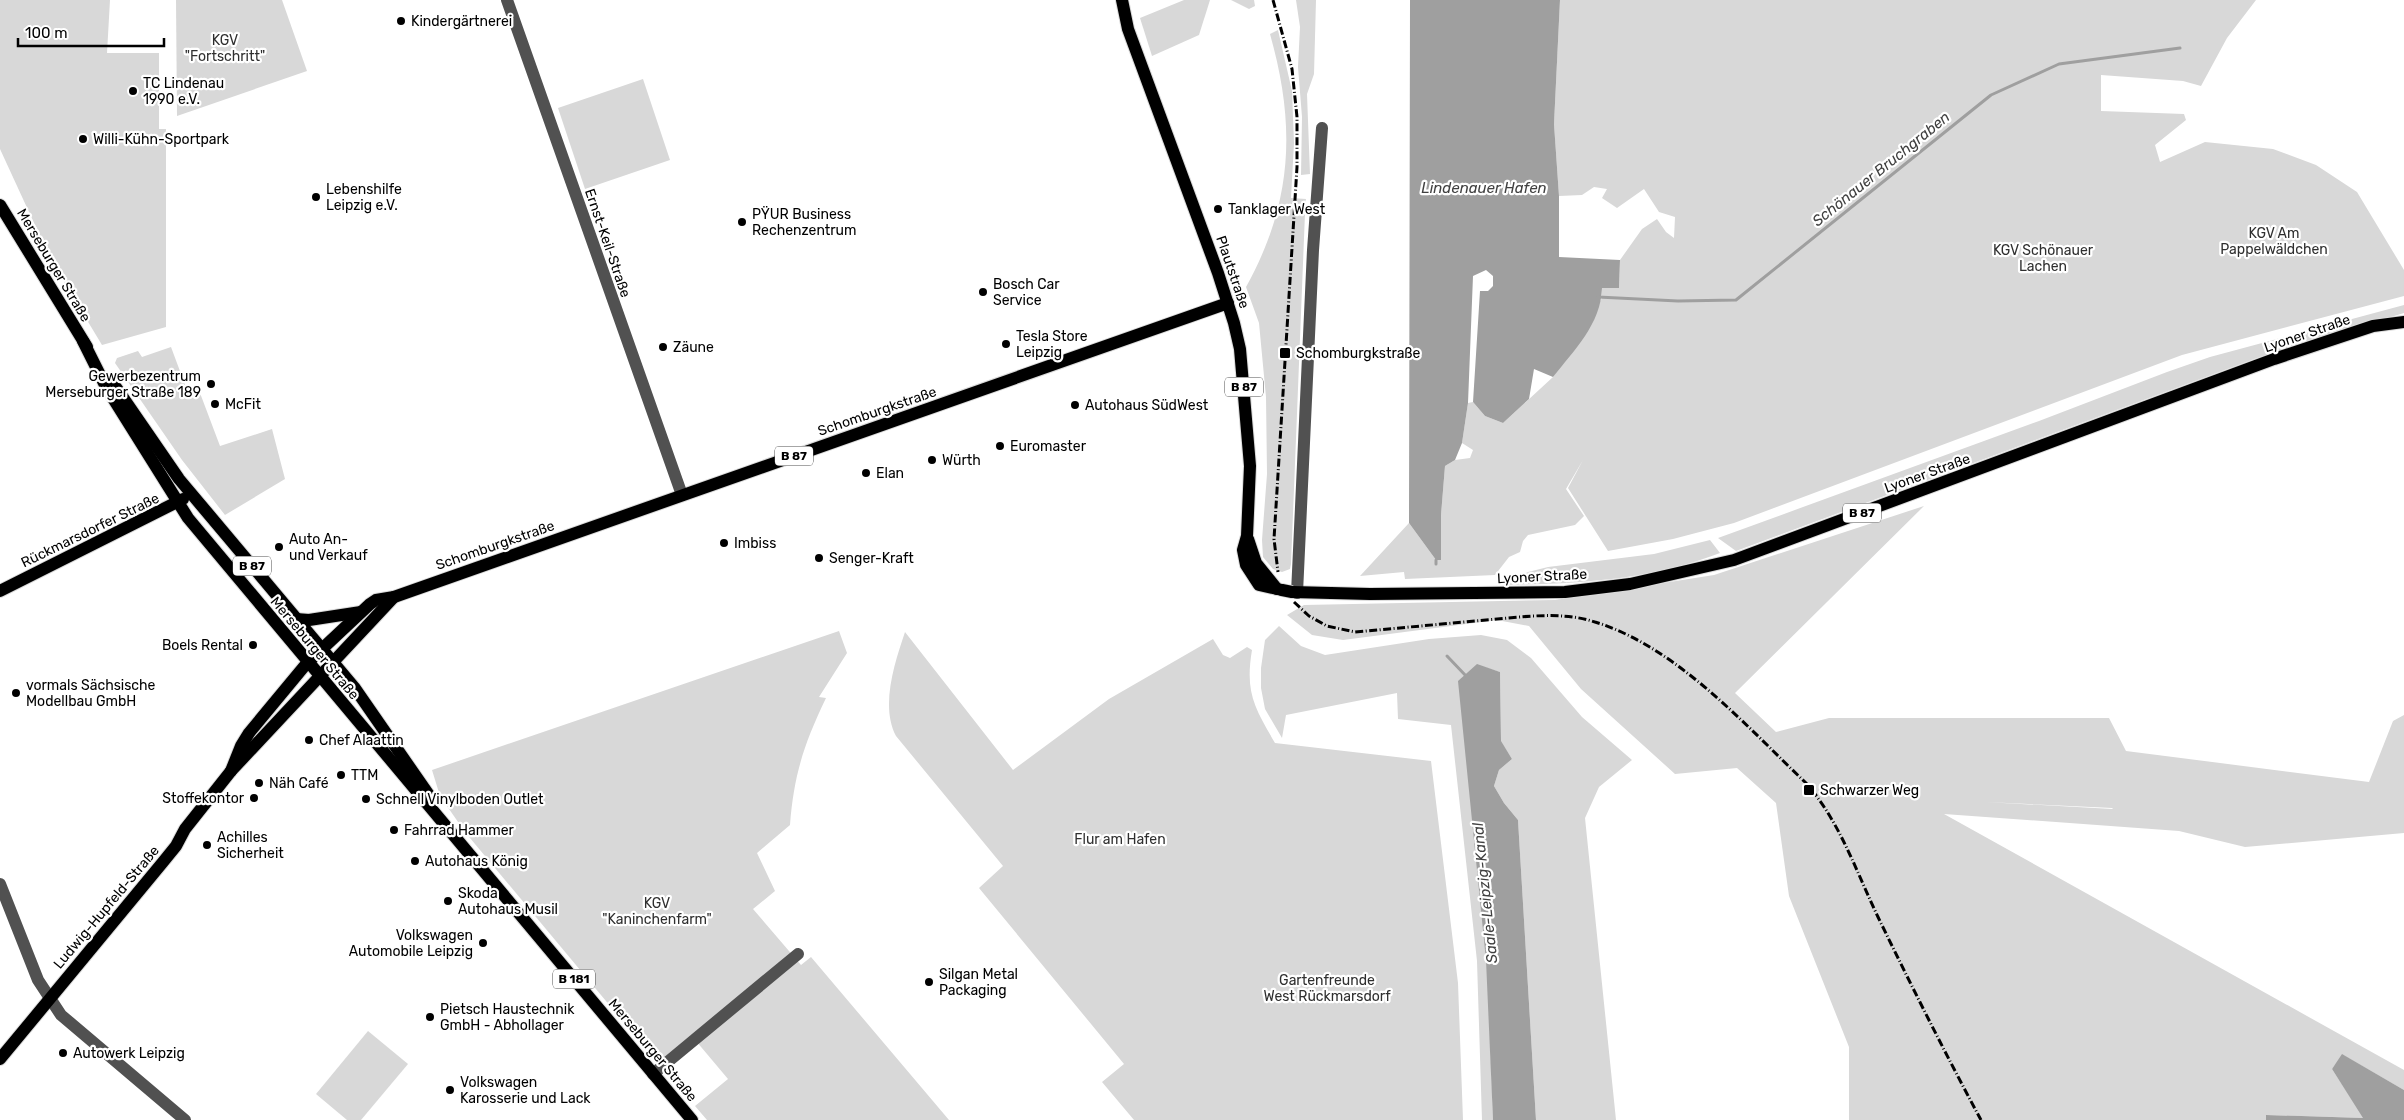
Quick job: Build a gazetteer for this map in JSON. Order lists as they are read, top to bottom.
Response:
{
  "streets": {
    "main road": [
      "Merseburger Straße",
      "Plautstraße",
      "Lyoner Straße",
      "B 87",
      "Schomburgkstraße",
      "Rückmarsdorfer Straße",
      "Ludwig-Hupfeld-Straße",
      "B 181"
    ],
    "street": ["Ernst-Keil-Straße"]
  },
  "crossings": [
    ["Ernst-Keil-Straße", "Schomburgkstraße"],
    ["Merseburger Straße", "B 87"],
    ["Merseburger Straße", "Schomburgkstraße"],
    ["Merseburger Straße", "Rückmarsdorfer Straße"],
    ["Merseburger Straße", "Ludwig-Hupfeld-Straße"],
    ["Plautstraße", "Lyoner Straße"],
    ["Plautstraße", "Schomburgkstraße"],
    ["B 87", "Schomburgkstraße"],
    ["Schomburgkstraße", "Ludwig-Hupfeld-Straße"]
  ],
  "water": ["Schönauer Bruchgraben", "Lindenauer Hafen", "Saale-Leipzig-Kanal"],
  "parks": [
    "KGV \"Fortschritt\"",
    "KGV Am Pappelwäldchen",
    "KGV Schönauer Lachen",
    "Flur am Hafen",
    "KGV \"Kaninchenfarm\"",
    "Gartenfreunde West Rückmarsdorf"
  ],
  "places": {
    "other": [
      "Kindergärtnerei",
      "TC Lindenau 1990 e.V.",
      "Willi-Kühn-Sportpark",
      "Lebenshilfe Leipzig e.V.",
      "Tanklager West",
      "PŸUR Business Rechenzentrum",
      "Bosch Car Service",
      "Tesla Store Leipzig",
      "Zäune",
      "Gewerbezentrum Merseburger Straße 189",
      "McFit",
      "Autohaus SüdWest",
      "Euromaster",
      "Würth",
      "Elan",
      "Imbiss",
      "Auto An- und Verkauf",
      "Senger-Kraft",
      "Boels Rental",
      "vormals Sächsische Modellbau GmbH",
      "Chef Alaattin",
      "TTM",
      "Näh Café",
      "Stoffekontor",
      "Schnell Vinylboden Outlet",
      "Fahrrad Hammer",
      "Achilles Sicherheit",
      "Autohaus König",
      "Skoda Autohaus Musil",
      "Volkswagen Automobile Leipzig",
      "Silgan Metal Packaging",
      "Pietsch Haustechnik GmbH - Abhollager",
      "Autowerk Leipzig",
      "Volkswagen Karosserie und Lack"
    ],
    "transit": ["Schomburgkstraße", "Schwarzer Weg"]
  },
  "scale_bar": "100 m"
}
